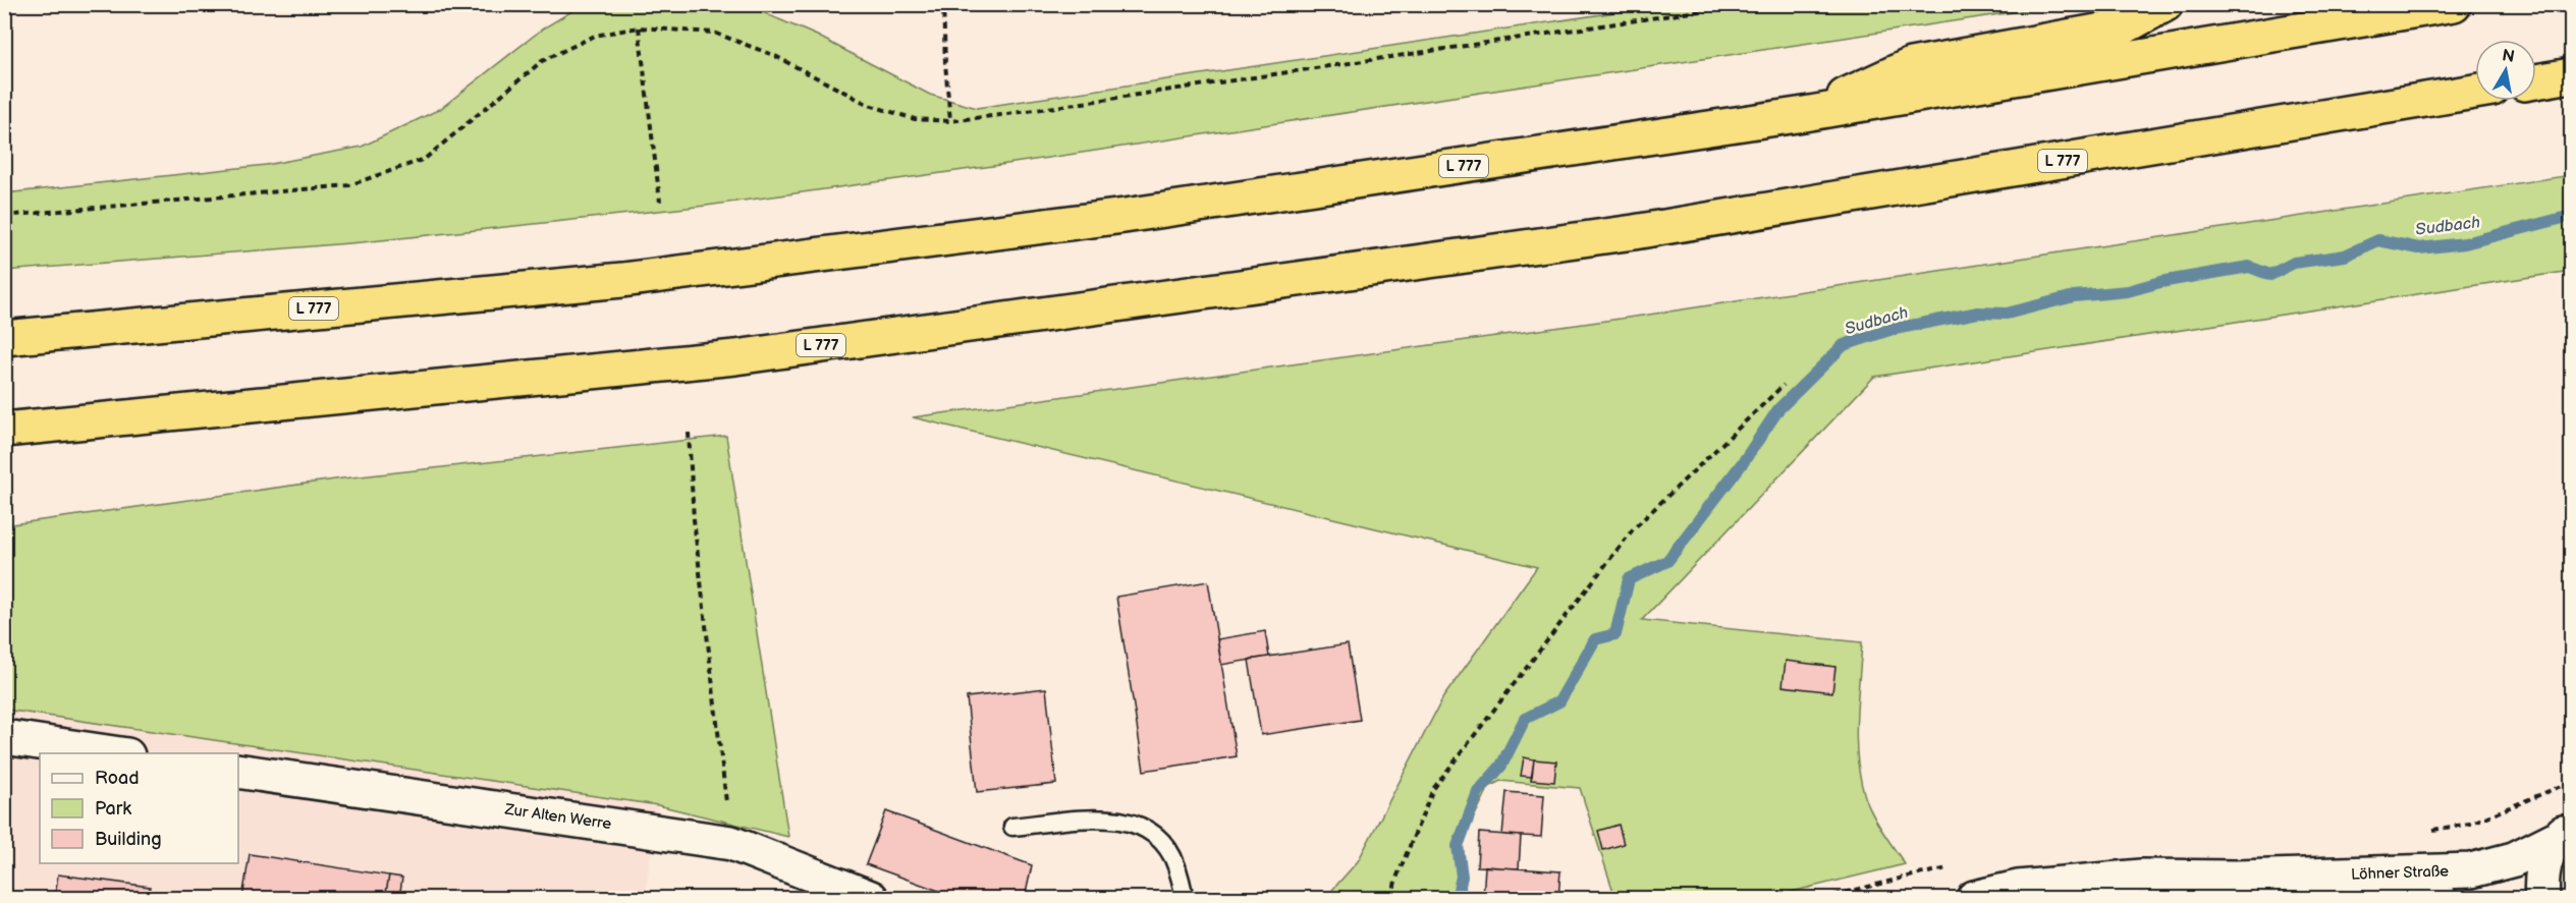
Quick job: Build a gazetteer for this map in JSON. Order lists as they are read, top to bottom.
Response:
{
  "streets": {
    "highway": ["L 777"],
    "main road": ["Zur Alten Werre", "Löhner Straße"]
  },
  "water": ["Sudbach"],
  "legend": ["Road", "Park", "Building"],
  "north": "top"
}
